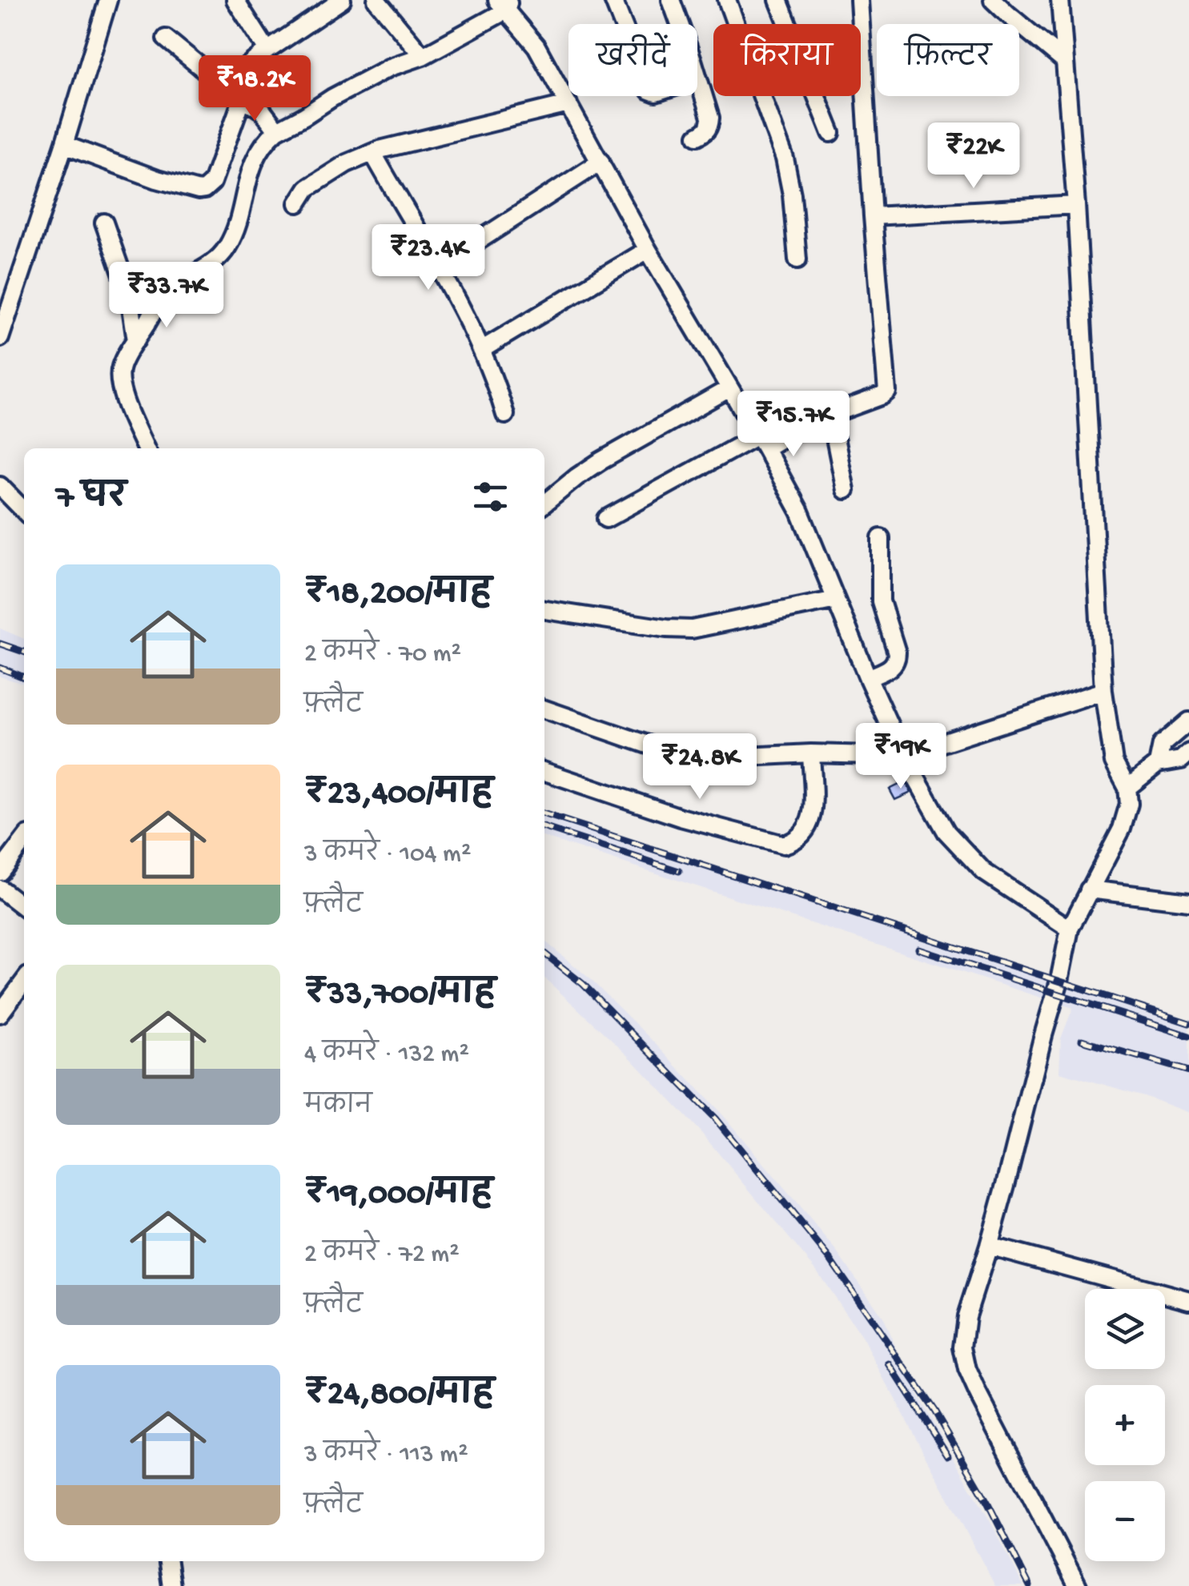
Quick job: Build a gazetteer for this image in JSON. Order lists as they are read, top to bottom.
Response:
{
  "page": {
    "chip": ["खरीदें", "किराया", "फ़िल्टर"],
    "price": [
      "₹18.2K",
      "₹22K",
      "₹23.4K",
      "₹33.7K",
      "₹15.7K",
      "₹19K",
      "₹24.8K"
    ],
    "heading": "7 घर",
    "list": [
      {
        "name": "₹18,200/माह",
        "note": "2 कमरे · 70 m² · फ़्लैट"
      },
      {
        "name": "₹23,400/माह",
        "note": "3 कमरे · 104 m² · फ़्लैट"
      },
      {
        "name": "₹33,700/माह",
        "note": "4 कमरे · 132 m² · मकान"
      },
      {
        "name": "₹19,000/माह",
        "note": "2 कमरे · 72 m² · फ़्लैट"
      },
      {
        "name": "₹24,800/माह",
        "note": "3 कमरे · 113 m² · फ़्लैट"
      }
    ],
    "map_buttons": ["+", "−"]
  }
}
